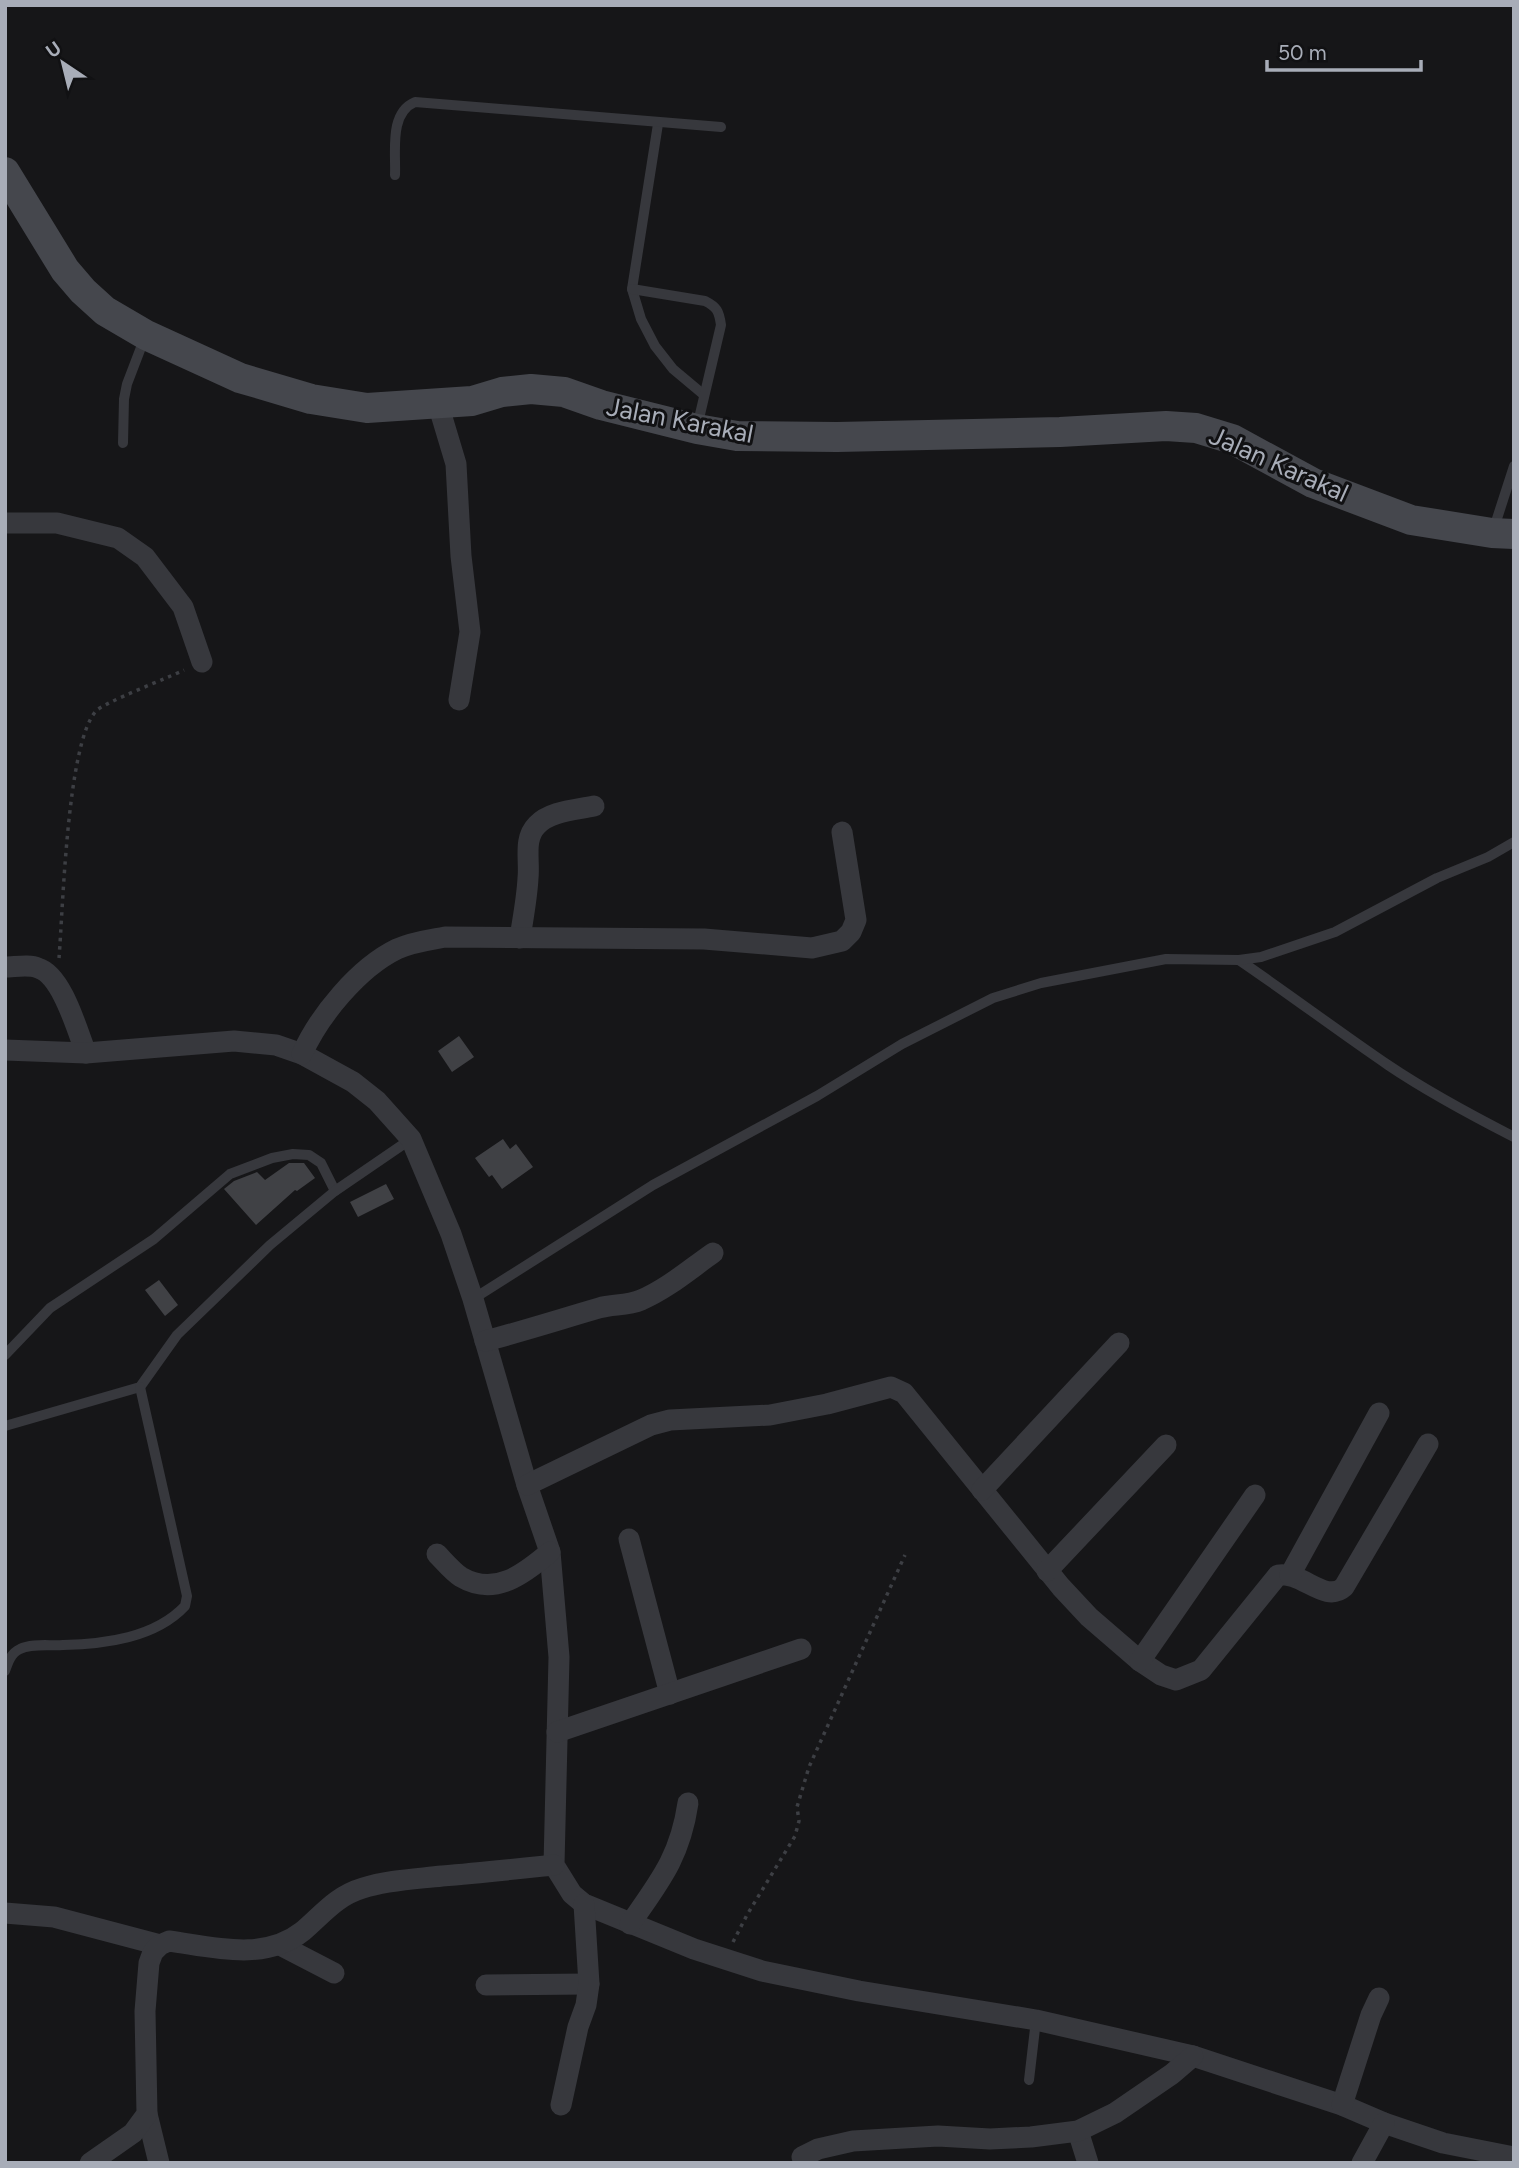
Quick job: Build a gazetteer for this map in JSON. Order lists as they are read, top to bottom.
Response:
{
  "streets": {
    "main road": ["Jalan Karakal"]
  },
  "scale_bar": "50 m",
  "north": "top left"
}
